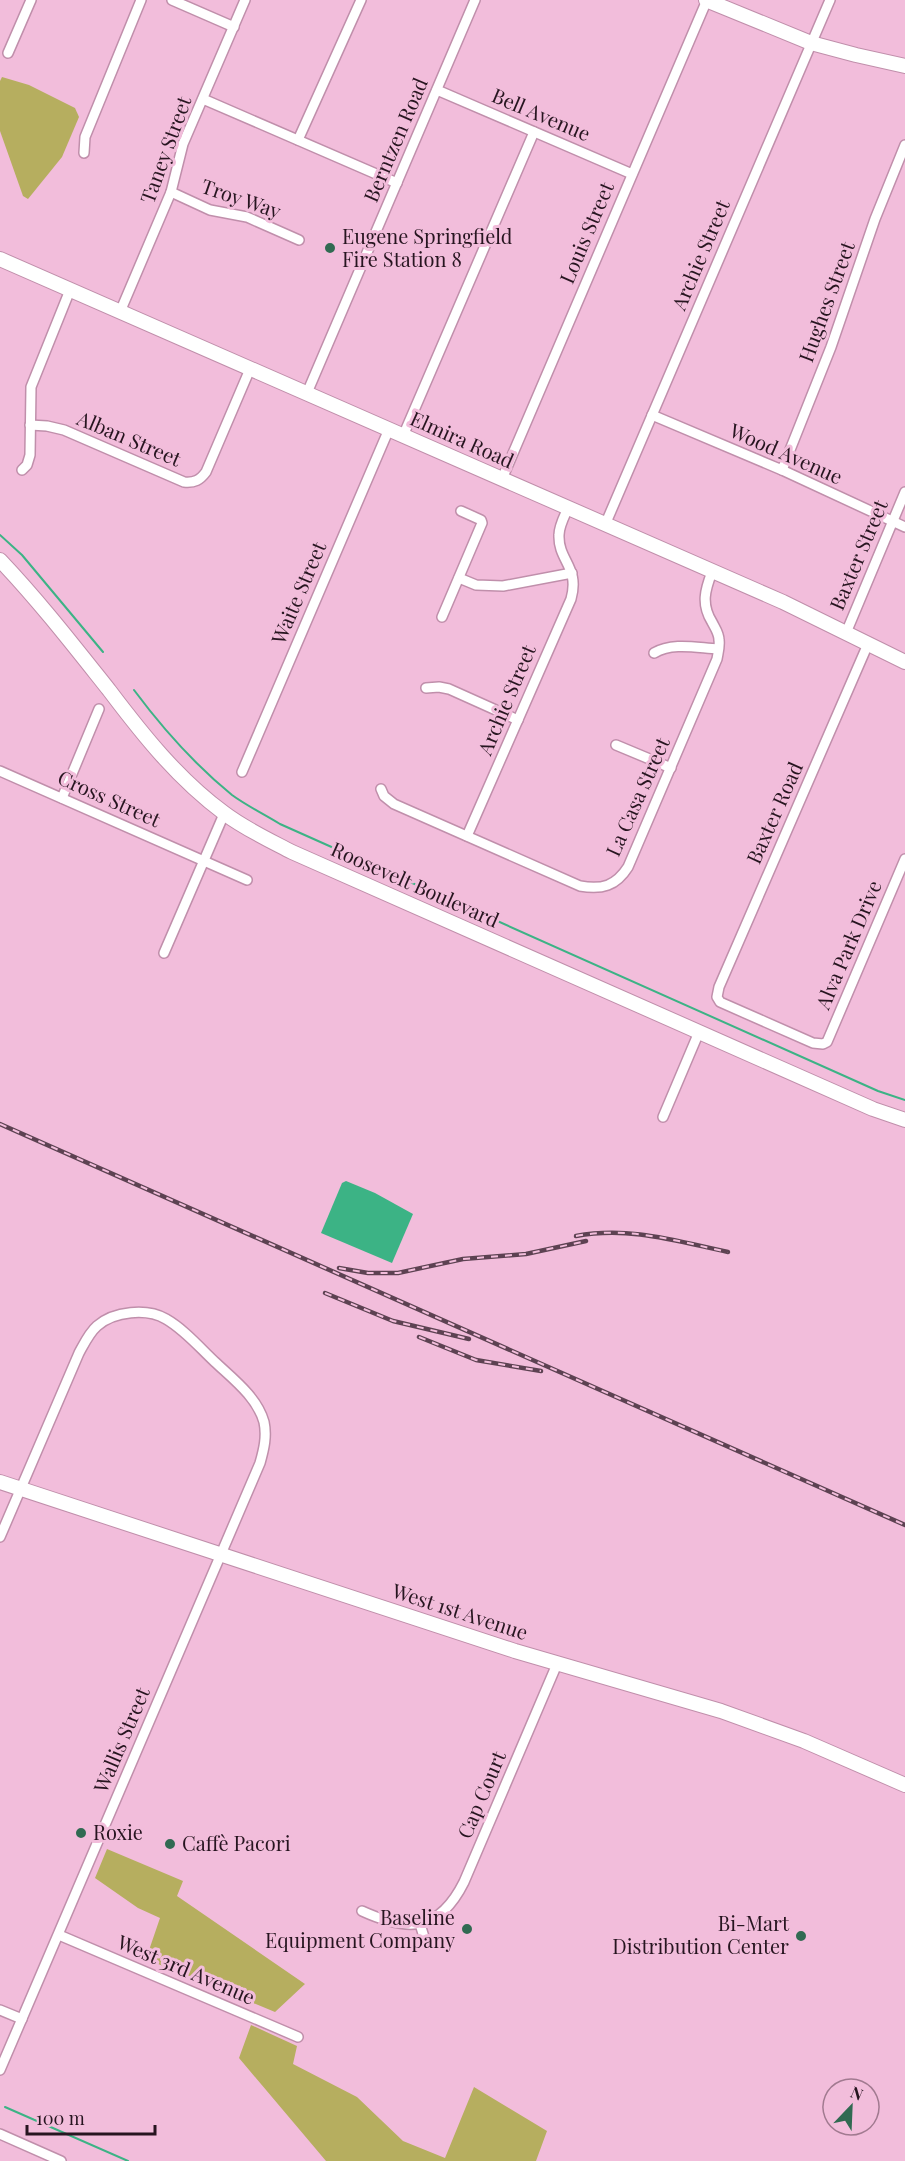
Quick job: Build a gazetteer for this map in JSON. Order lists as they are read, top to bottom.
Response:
{
  "streets": {
    "street": [
      "Bell Avenue",
      "Berntzen Road",
      "Taney Street",
      "Troy Way",
      "Louis Street",
      "Archie Street",
      "Hughes Street",
      "Alban Street",
      "Elmira Road",
      "Wood Avenue",
      "Baxter Street",
      "Waite Street",
      "La Casa Street",
      "Cross Street",
      "Baxter Road",
      "Roosevelt Boulevard",
      "Alva Park Drive",
      "West 1st Avenue",
      "Wallis Street",
      "Cap Court",
      "West 3rd Avenue"
    ]
  },
  "crossings": [
    ["Bell Avenue", "Berntzen Road"],
    ["Bell Avenue", "Louis Street"],
    ["Berntzen Road", "Elmira Road"],
    ["Taney Street", "Troy Way"],
    ["Taney Street", "Elmira Road"],
    ["Louis Street", "Elmira Road"],
    ["Archie Street", "Elmira Road"],
    ["Archie Street", "Wood Avenue"],
    ["Archie Street", "La Casa Street"],
    ["Hughes Street", "Wood Avenue"],
    ["Alban Street", "Elmira Road"],
    ["Elmira Road", "Baxter Street"],
    ["Elmira Road", "Waite Street"],
    ["Elmira Road", "La Casa Street"],
    ["Elmira Road", "Baxter Road"],
    ["Wood Avenue", "Baxter Street"],
    ["Baxter Road", "Alva Park Drive"],
    ["West 1st Avenue", "Wallis Street"],
    ["West 1st Avenue", "Cap Court"],
    ["Wallis Street", "West 3rd Avenue"]
  ],
  "places": [
    "Eugene Springfield Fire Station 8",
    "Roxie",
    "Caffè Pacori",
    "Baseline Equipment Company",
    "Bi-Mart Distribution Center"
  ],
  "scale_bar": "100 m",
  "north": "top right"
}
